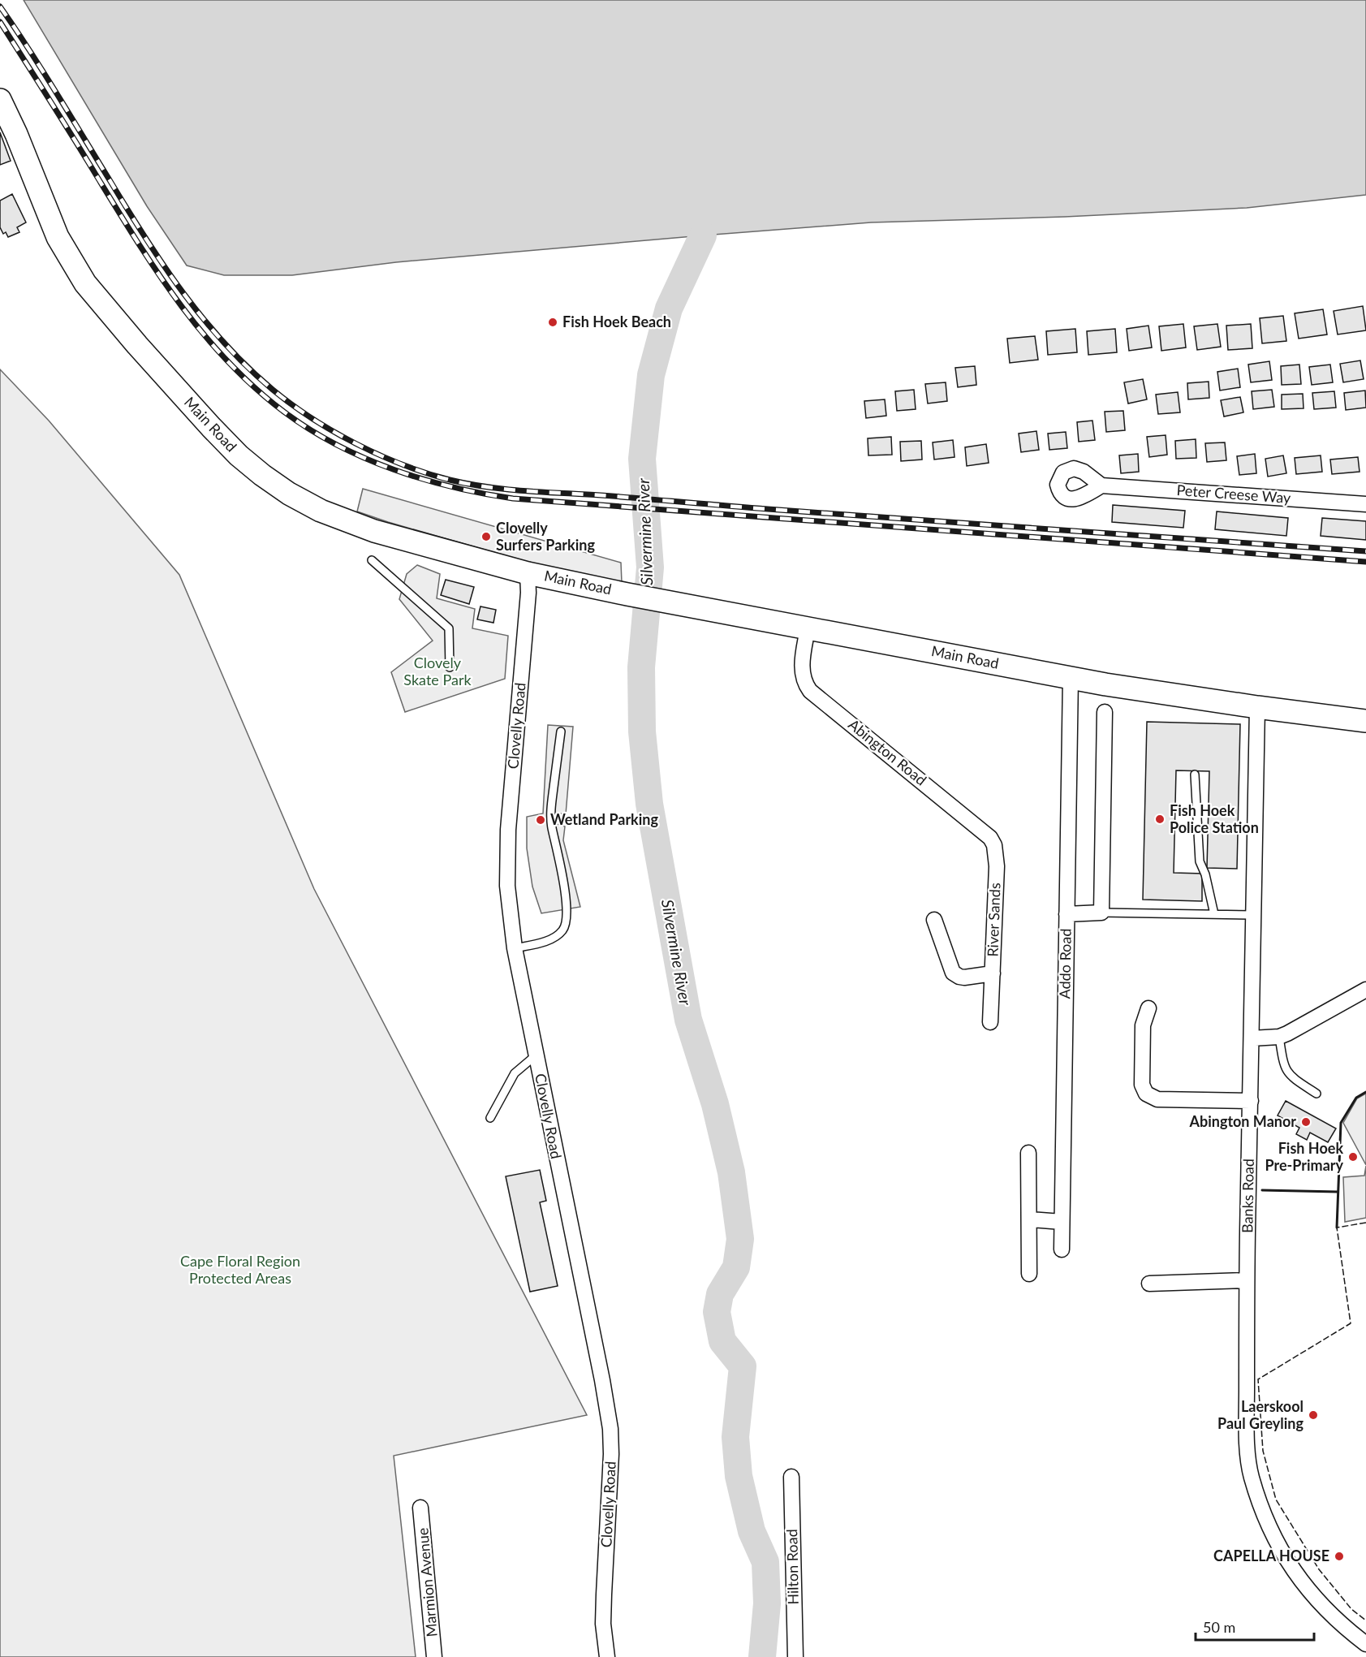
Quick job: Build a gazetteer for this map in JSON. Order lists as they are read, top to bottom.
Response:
{
  "streets": {
    "main road": ["Main Road"],
    "street": [
      "Peter Creese Way",
      "Clovelly Road",
      "Abington Road",
      "River Sands",
      "Addo Road",
      "Banks Road",
      "Hilton Road",
      "Marmion Avenue"
    ]
  },
  "crossings": [
    ["Main Road", "Clovelly Road"],
    ["Main Road", "Abington Road"],
    ["Main Road", "Addo Road"],
    ["Main Road", "Banks Road"],
    ["Abington Road", "River Sands"]
  ],
  "water": ["Silvermine River"],
  "parks": ["Clovely Skate Park", "Cape Floral Region Protected Areas"],
  "places": [
    "Fish Hoek Beach",
    "Clovelly Surfers Parking",
    "Fish Hoek Police Station",
    "Wetland Parking",
    "Abington Manor",
    "Fish Hoek Pre-Primary",
    "Laerskool Paul Greyling",
    "CAPELLA HOUSE"
  ],
  "scale_bar": "50 m"
}
